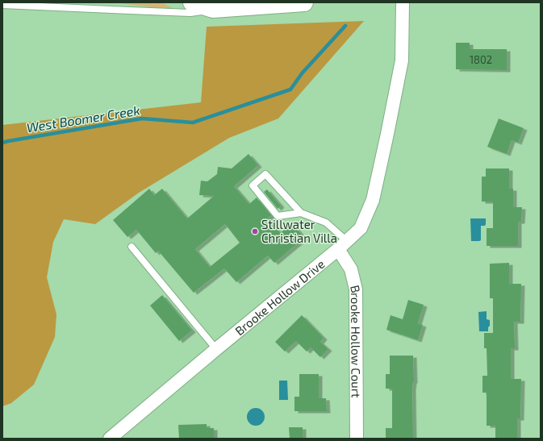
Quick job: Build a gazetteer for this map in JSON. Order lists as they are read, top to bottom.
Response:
{
  "streets": {
    "street": ["Brooke Hollow Drive", "Brooke Hollow Court"]
  },
  "crossings": [
    ["Brooke Hollow Drive", "Brooke Hollow Court"]
  ],
  "water": ["West Boomer Creek"],
  "places": ["Stillwater Christian Villa"],
  "house_numbers": ["1802"]
}
